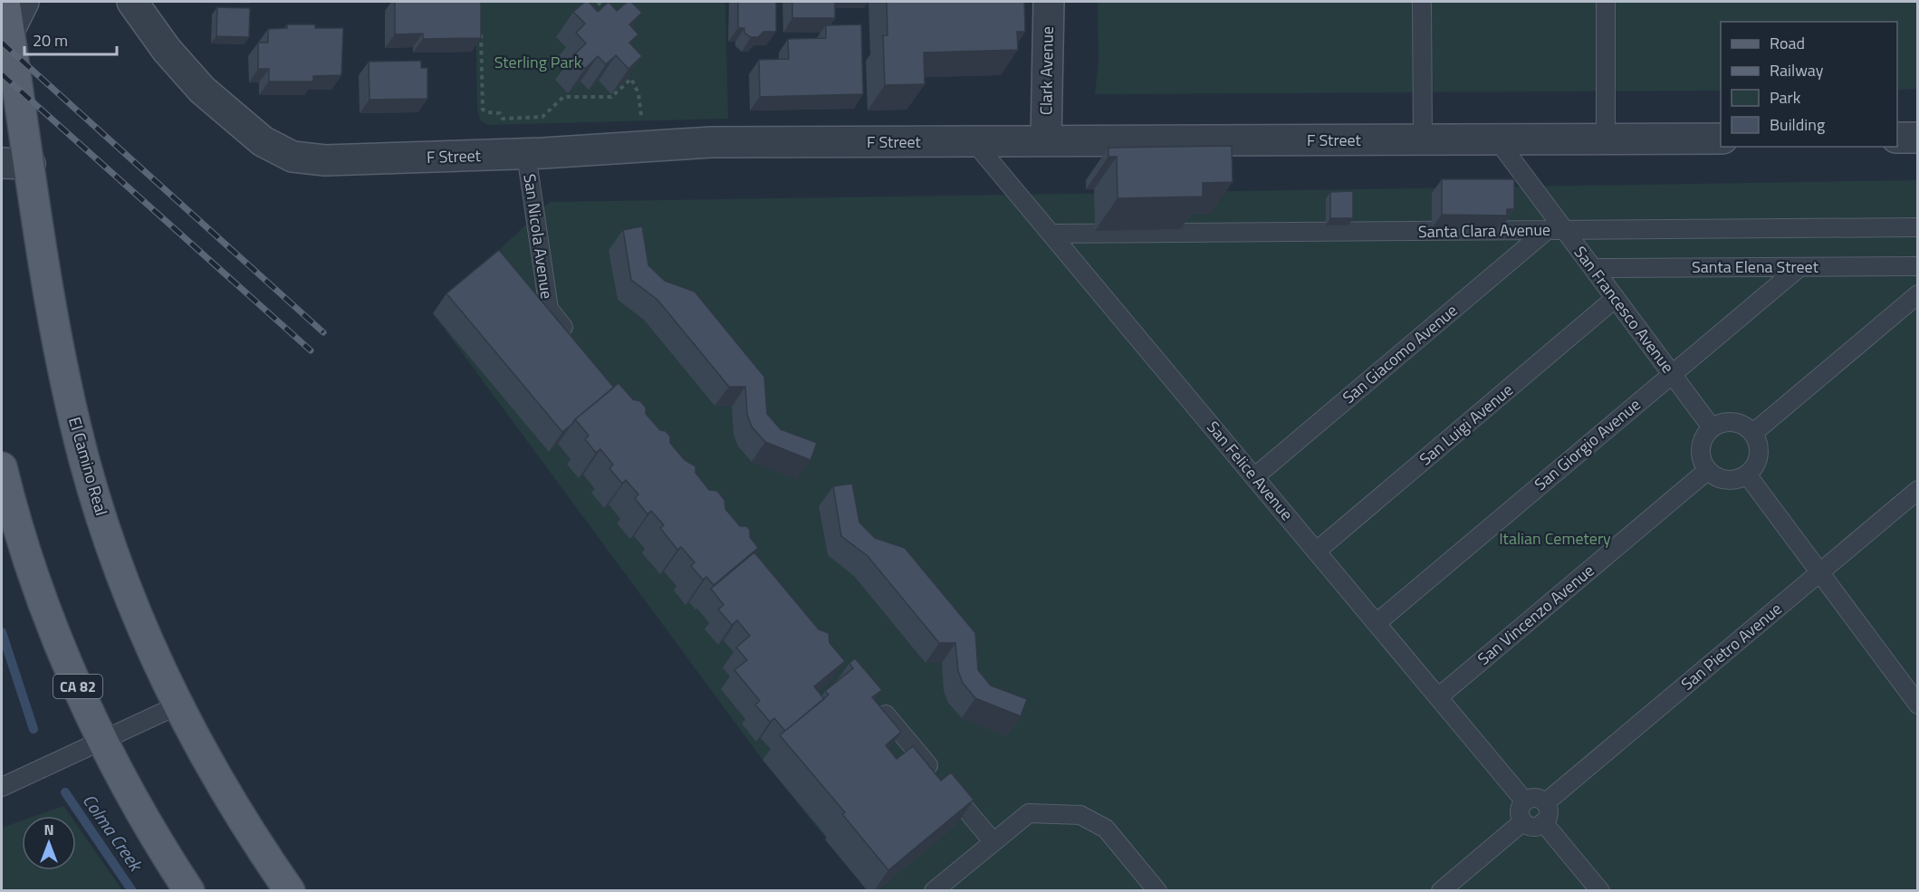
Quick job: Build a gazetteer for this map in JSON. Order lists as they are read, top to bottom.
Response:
{
  "streets": {
    "main road": ["El Camino Real", "CA 82"],
    "street": ["Clark Avenue", "F Street"],
    "lane": [
      "Santa Clara Avenue",
      "San Nicola Avenue",
      "Santa Elena Street",
      "San Francesco Avenue",
      "San Giacomo Avenue",
      "San Luigi Avenue",
      "San Giorgio Avenue",
      "San Felice Avenue",
      "San Vincenzo Avenue",
      "San Pietro Avenue"
    ]
  },
  "crossings": [
    ["Clark Avenue", "F Street"],
    ["F Street", "San Nicola Avenue"],
    ["F Street", "San Francesco Avenue"],
    ["F Street", "San Felice Avenue"],
    ["Santa Clara Avenue", "San Francesco Avenue"],
    ["Santa Clara Avenue", "San Giacomo Avenue"],
    ["Santa Clara Avenue", "San Felice Avenue"],
    ["Santa Elena Street", "San Francesco Avenue"],
    ["Santa Elena Street", "San Giorgio Avenue"],
    ["San Francesco Avenue", "San Luigi Avenue"],
    ["San Francesco Avenue", "San Giorgio Avenue"],
    ["San Francesco Avenue", "San Vincenzo Avenue"],
    ["San Giacomo Avenue", "San Felice Avenue"],
    ["San Luigi Avenue", "San Felice Avenue"],
    ["San Giorgio Avenue", "San Felice Avenue"],
    ["San Felice Avenue", "San Vincenzo Avenue"],
    ["San Felice Avenue", "San Pietro Avenue"]
  ],
  "water": ["Colma Creek"],
  "parks": ["Sterling Park", "Italian Cemetery"],
  "legend": [
    "Road",
    "Railway",
    "Park",
    "Building"
  ],
  "scale_bar": "20 m",
  "north": "top"
}
